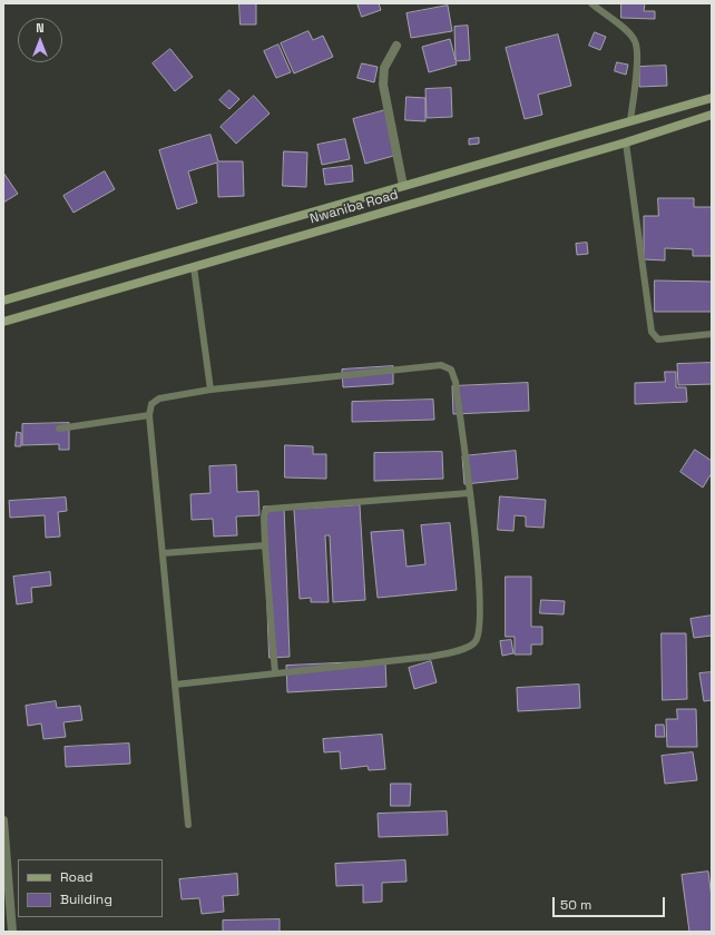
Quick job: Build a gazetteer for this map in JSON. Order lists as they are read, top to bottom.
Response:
{
  "streets": {
    "main road": ["Nwaniba Road"]
  },
  "legend": ["Road", "Building"],
  "scale_bar": "50 m",
  "north": "top"
}
